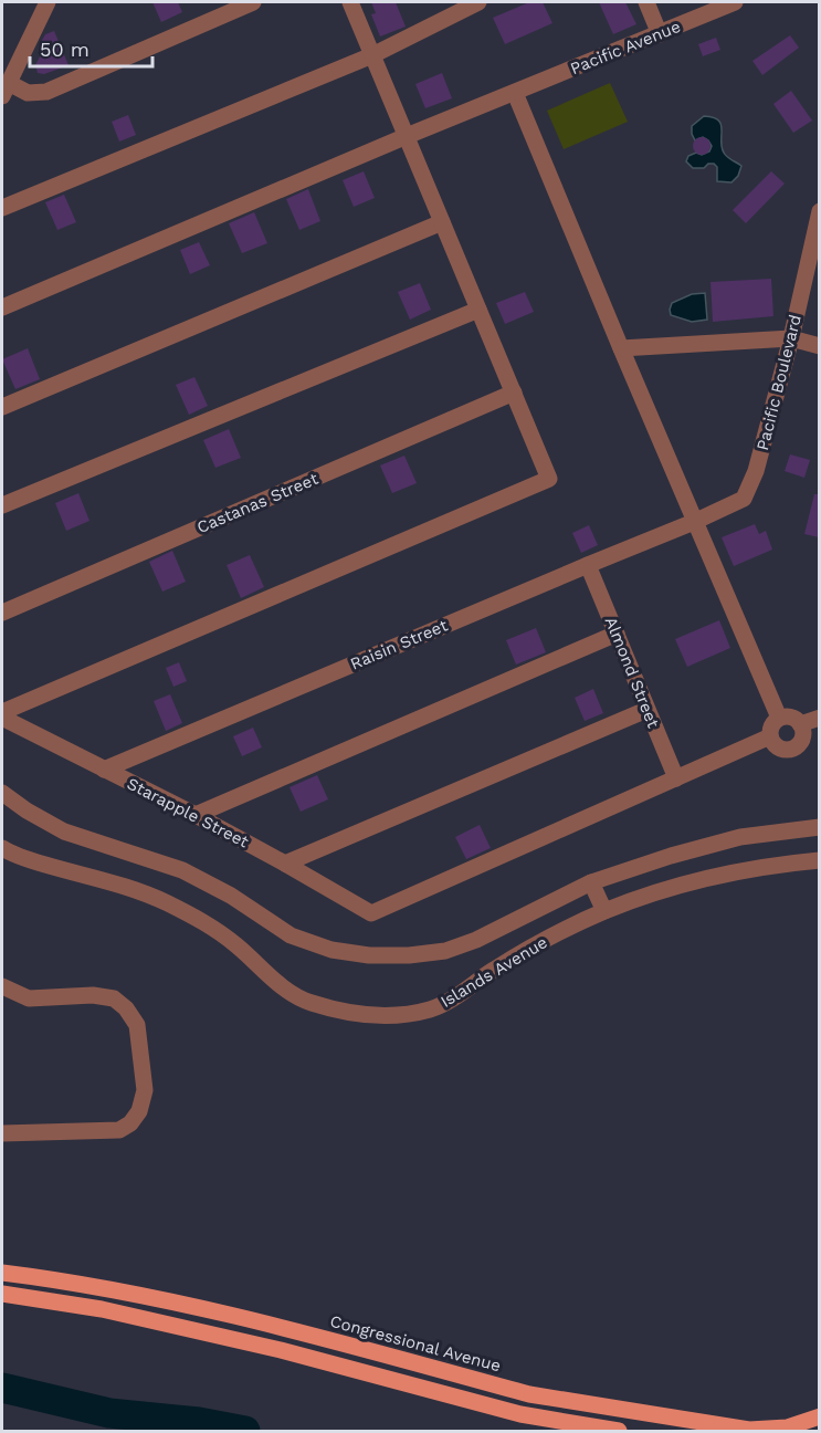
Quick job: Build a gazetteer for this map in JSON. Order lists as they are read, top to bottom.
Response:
{
  "streets": {
    "main road": ["Congressional Avenue"],
    "street": [
      "Pacific Avenue",
      "Pacific Boulevard",
      "Castanas Street",
      "Raisin Street",
      "Almond Street",
      "Starapple Street",
      "Islands Avenue"
    ]
  },
  "crossings": [
    ["Pacific Boulevard", "Raisin Street"],
    ["Raisin Street", "Almond Street"],
    ["Raisin Street", "Starapple Street"],
    ["Almond Street", "Starapple Street"]
  ],
  "scale_bar": "50 m"
}
